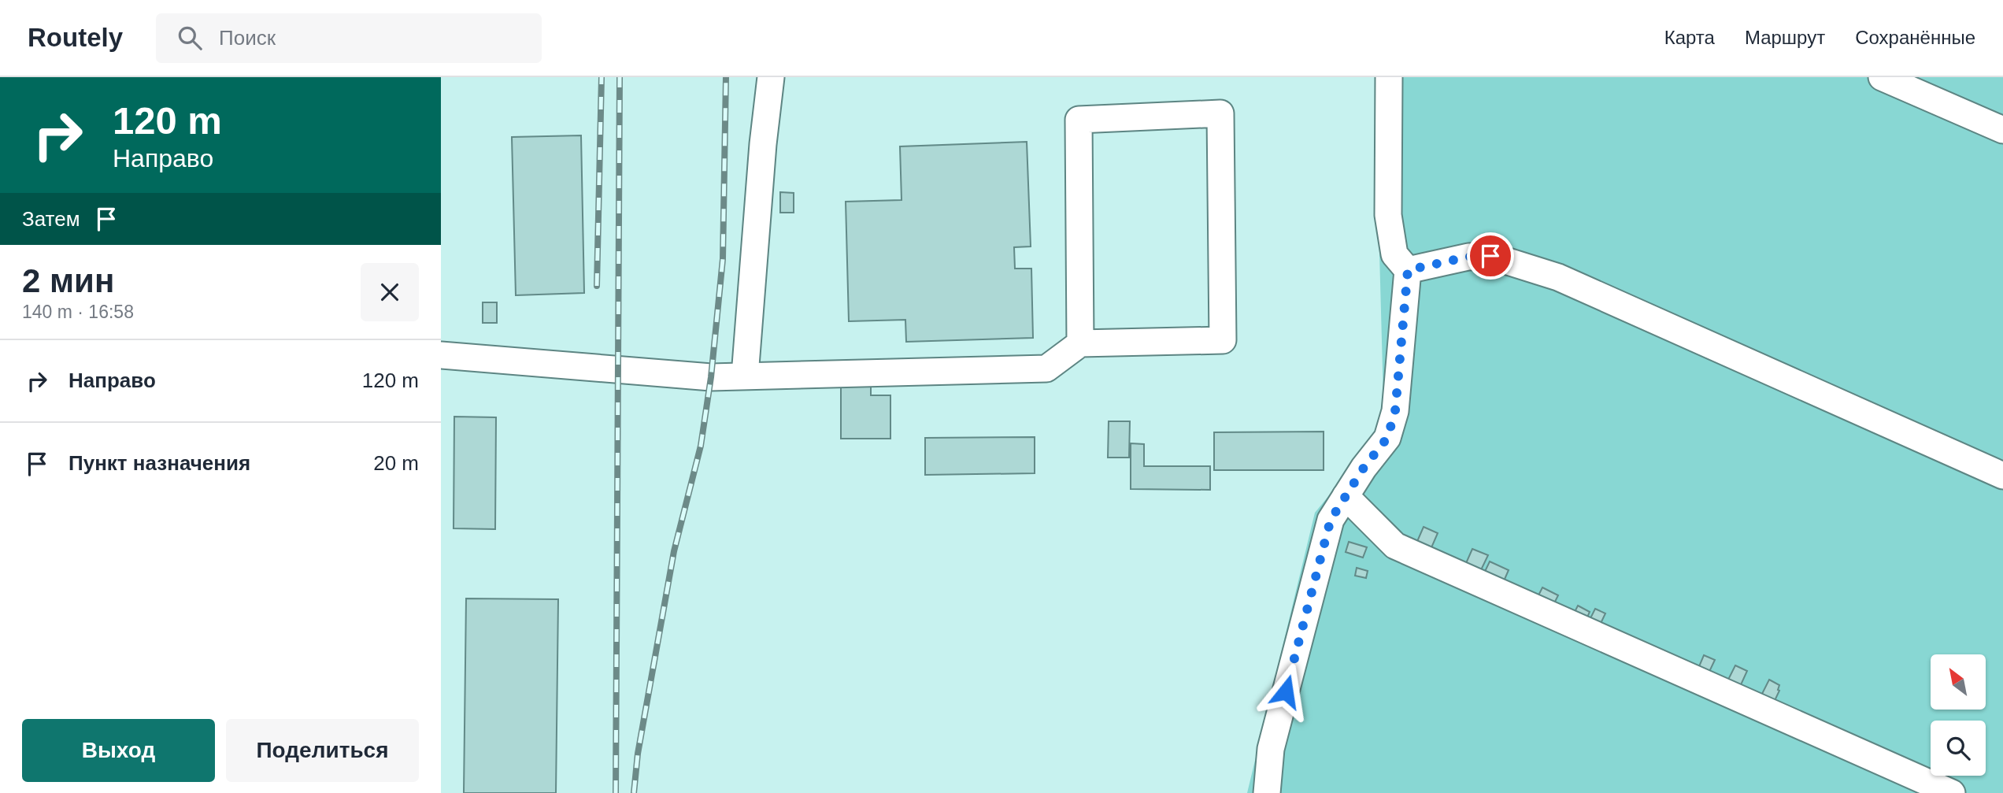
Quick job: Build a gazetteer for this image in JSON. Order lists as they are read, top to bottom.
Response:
{
  "north": "top left",
  "page": {
    "header": "Routely",
    "search": "Поиск",
    "nav": ["Карта", "Маршрут", "Сохранённые"],
    "turn": ["120 m", "Направо"],
    "then": "Затем",
    "heading": ["2 мин", "140 m · 16:58"],
    "list": [
      {
        "name": "Направо",
        "value": "120 m"
      },
      {
        "name": "Пункт назначения",
        "value": "20 m"
      }
    ],
    "buttons": ["Выход", "Поделиться"]
  }
}
